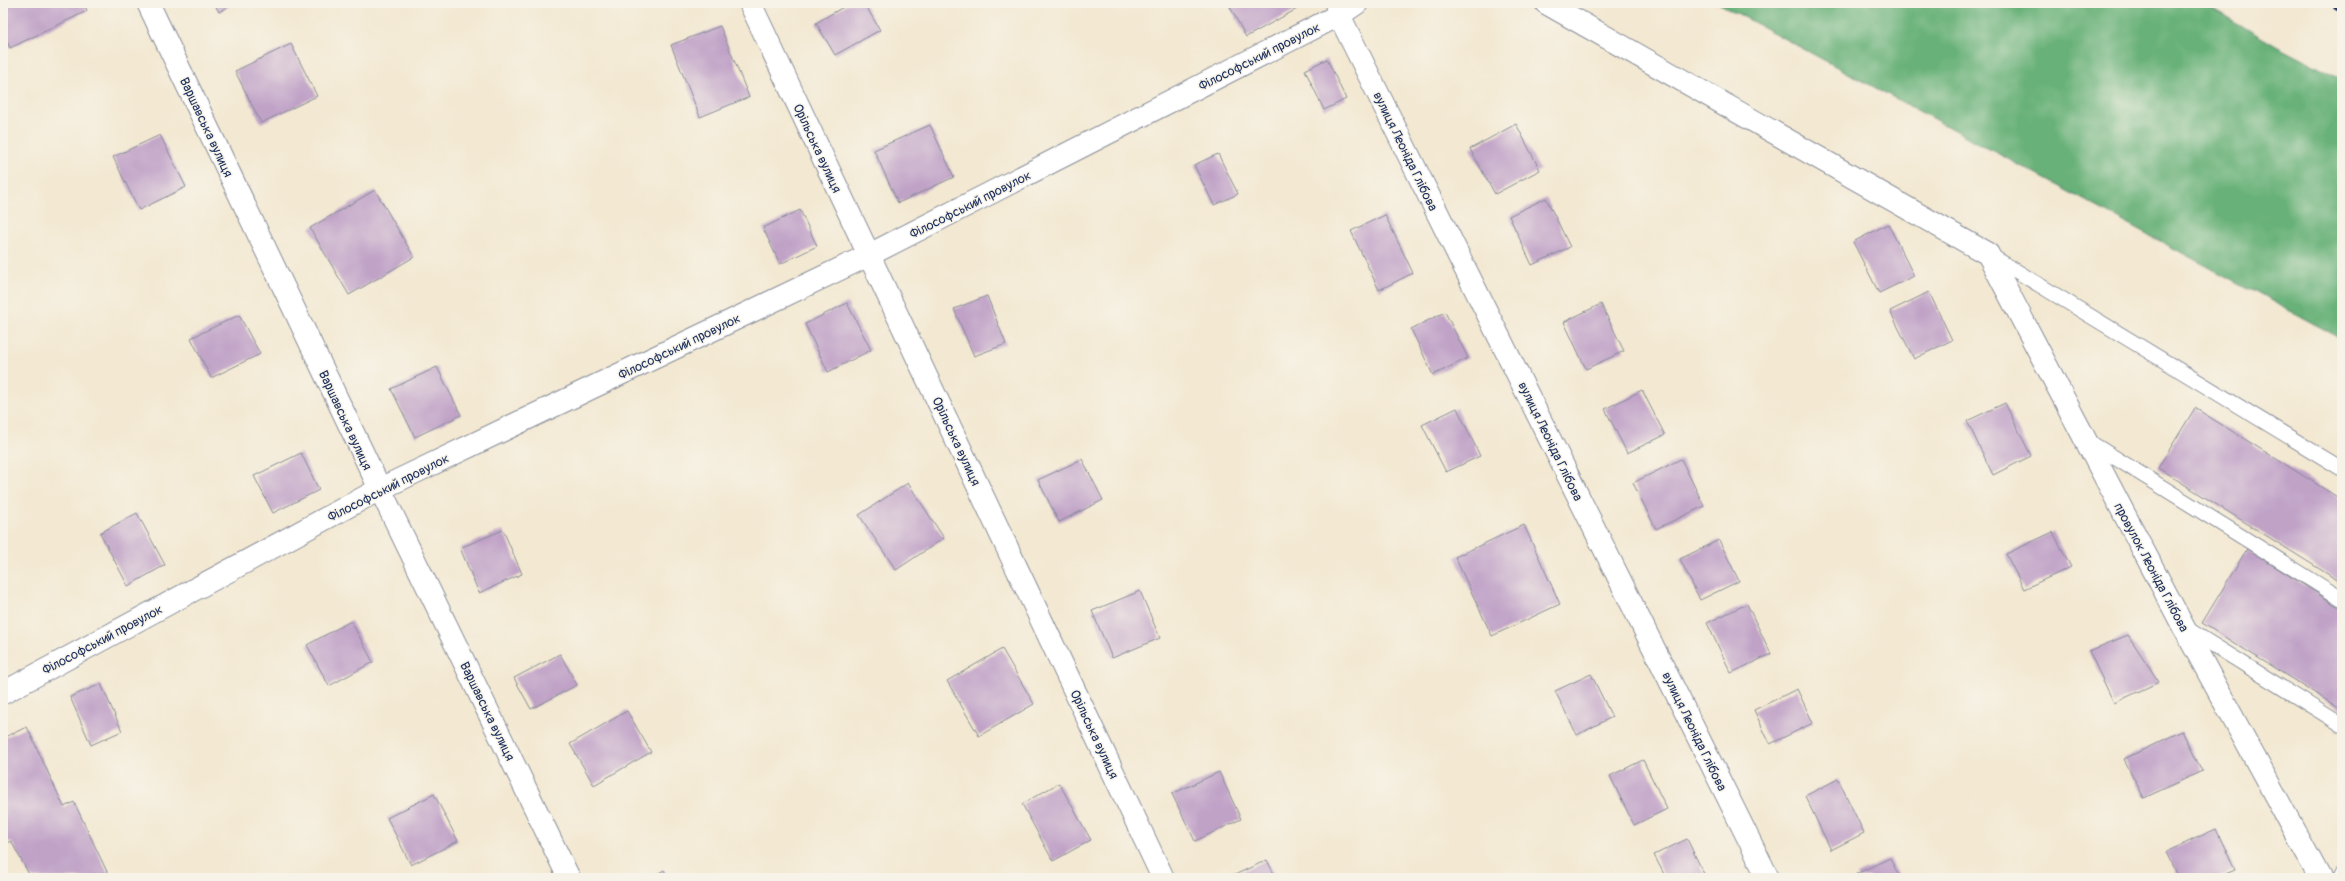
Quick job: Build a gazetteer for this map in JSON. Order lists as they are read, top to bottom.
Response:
{
  "streets": {
    "street": [
      "Філософський провулок",
      "Варшавська вулиця",
      "Орільська вулиця",
      "вулиця Леоніда Глібова",
      "провулок Леоніда Глібова"
    ]
  },
  "crossings": [
    ["Філософський провулок", "Варшавська вулиця"],
    ["Філософський провулок", "Орільська вулиця"],
    ["Філософський провулок", "вулиця Леоніда Глібова"]
  ]
}
